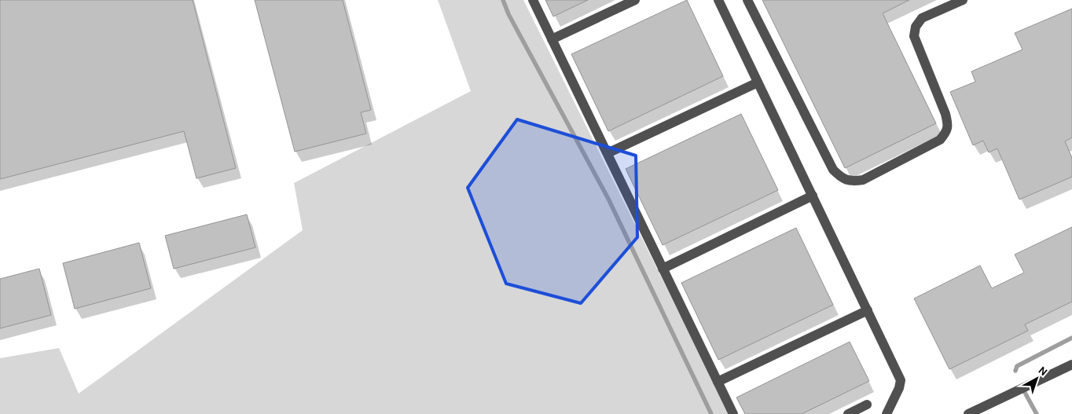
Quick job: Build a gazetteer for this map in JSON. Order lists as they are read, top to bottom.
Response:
{
  "north": "top right"
}
